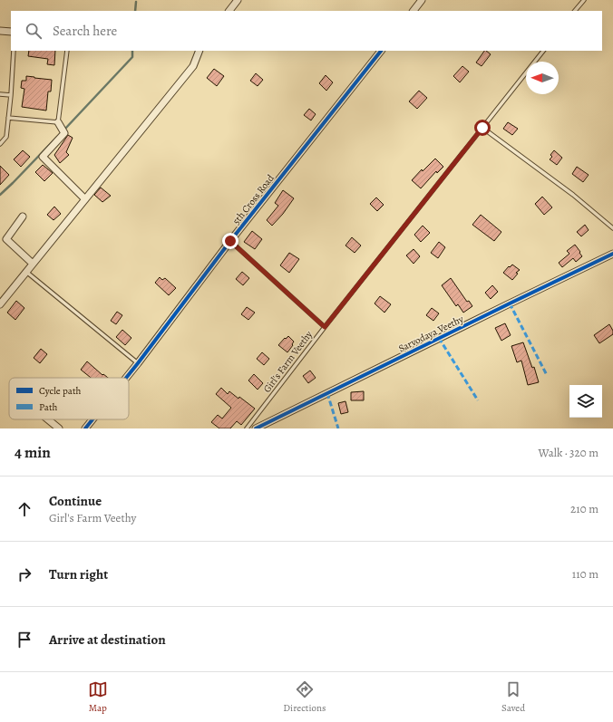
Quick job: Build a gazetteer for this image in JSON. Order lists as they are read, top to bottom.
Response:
{
  "streets": {
    "street": ["5th Cross Road", "Sarvodaya Veethy"],
    "lane": ["Girl's Farm Veethy"]
  },
  "legend": ["Cycle path", "Path"],
  "north": "left",
  "page": {
    "search": "Search here",
    "heading": ["4 min", "Walk · 320 m"],
    "list": [
      ["Continue", "Girl's Farm Veethy", "210 m"],
      ["Turn right", "110 m"],
      "Arrive at destination"
    ],
    "nav": ["Map", "Directions", "Saved"]
  }
}
